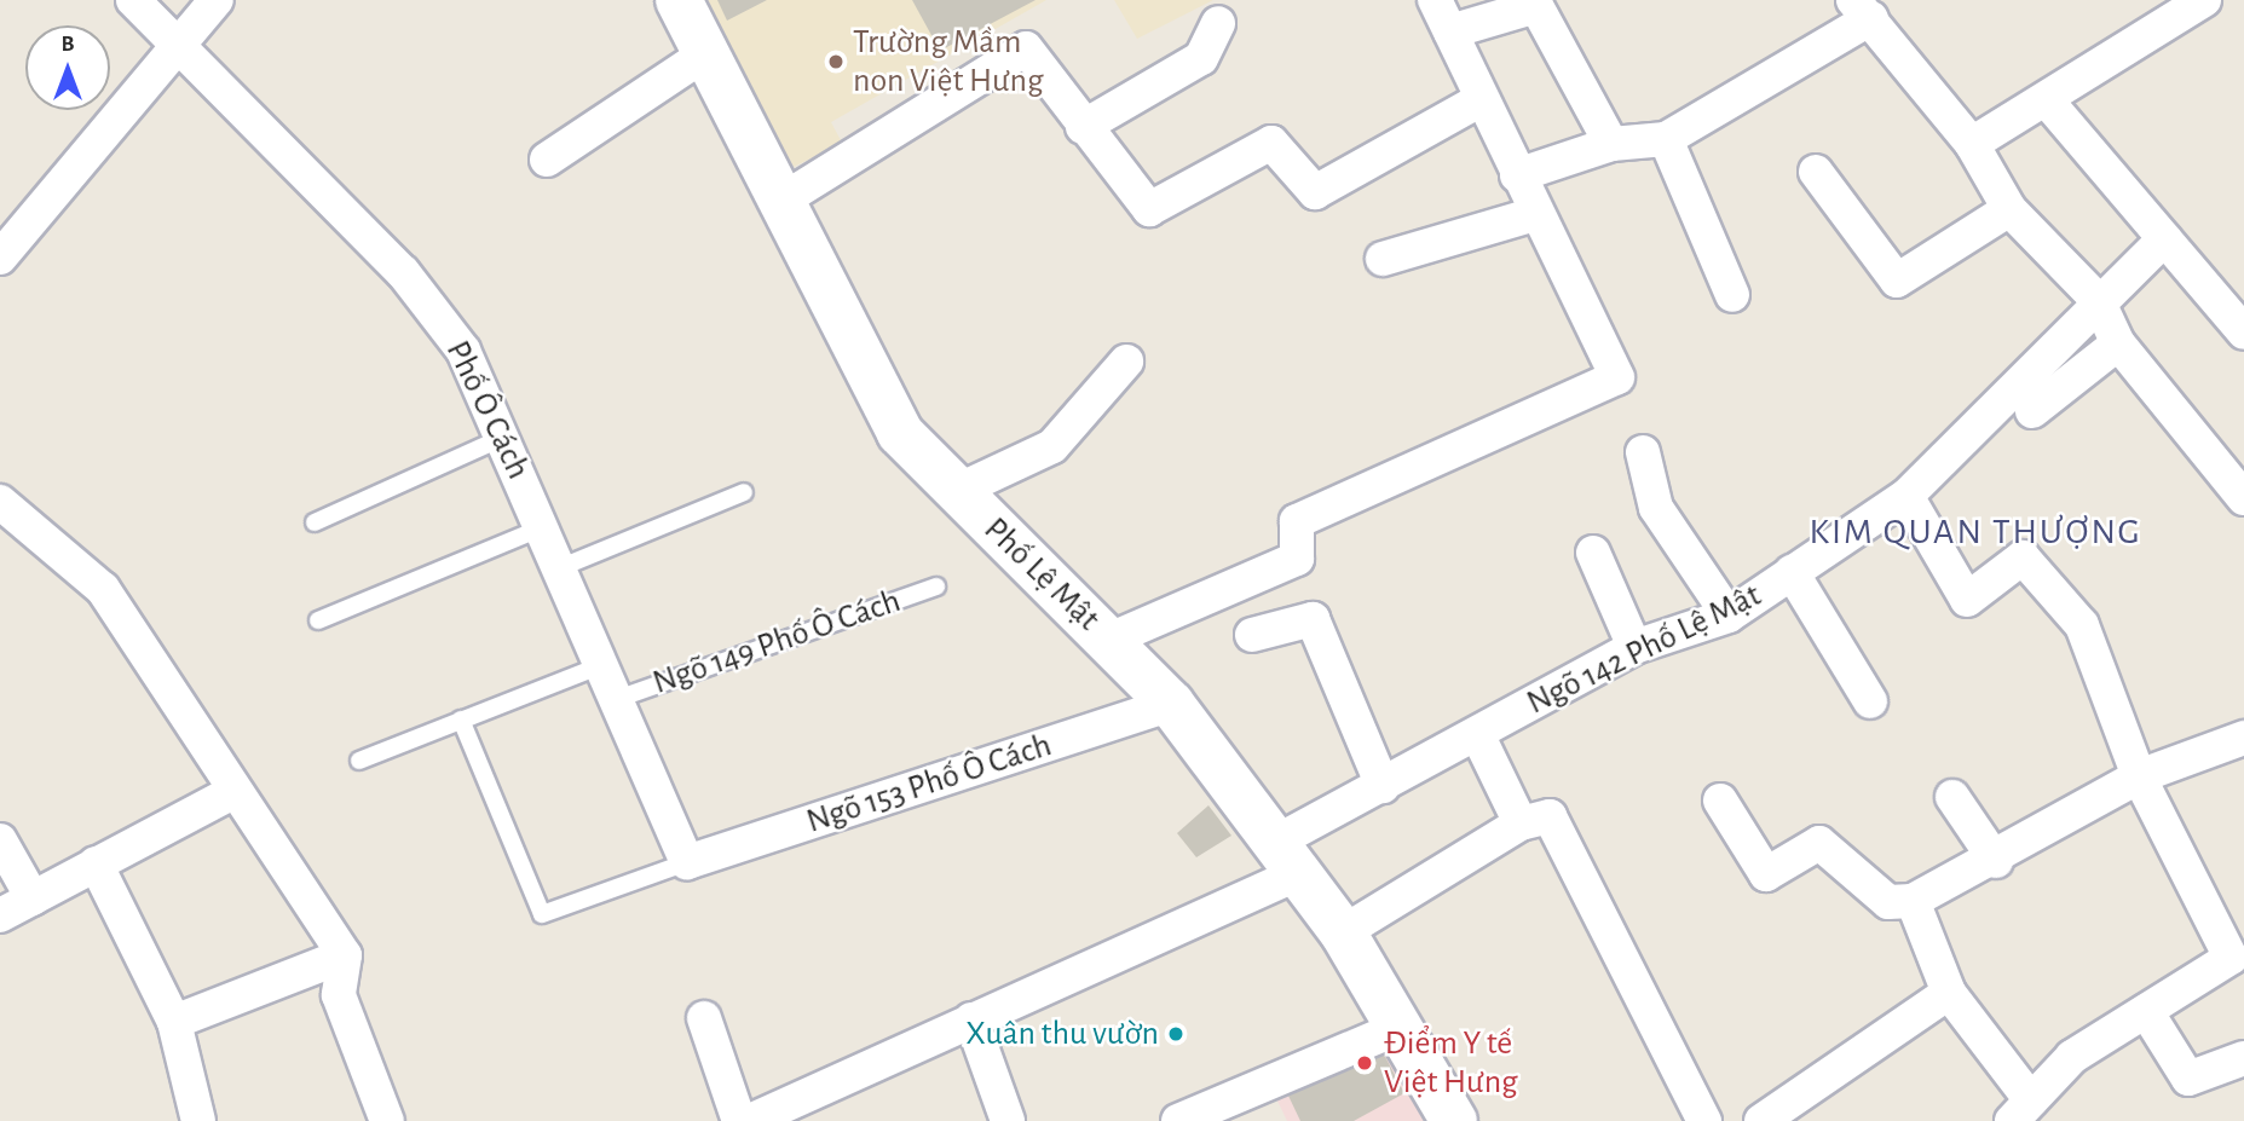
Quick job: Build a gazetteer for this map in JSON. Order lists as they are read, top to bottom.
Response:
{
  "streets": {
    "street": [
      "Phố Ô Cách",
      "Phố Lệ Mật",
      "Ngõ 142 Phố Lệ Mật",
      "Ngõ 153 Phố Ô Cách"
    ],
    "lane": ["Ngõ 149 Phố Ô Cách"]
  },
  "crossings": [
    ["Phố Ô Cách", "Ngõ 149 Phố Ô Cách"],
    ["Phố Ô Cách", "Ngõ 153 Phố Ô Cách"],
    ["Phố Lệ Mật", "Ngõ 142 Phố Lệ Mật"],
    ["Phố Lệ Mật", "Ngõ 153 Phố Ô Cách"]
  ],
  "districts": ["KIM QUAN THƯỢNG"],
  "places": ["Trường Mầm non Việt Hưng", "Xuân thu vườn", "Điểm Y tế Việt Hưng"],
  "north": "top"
}
